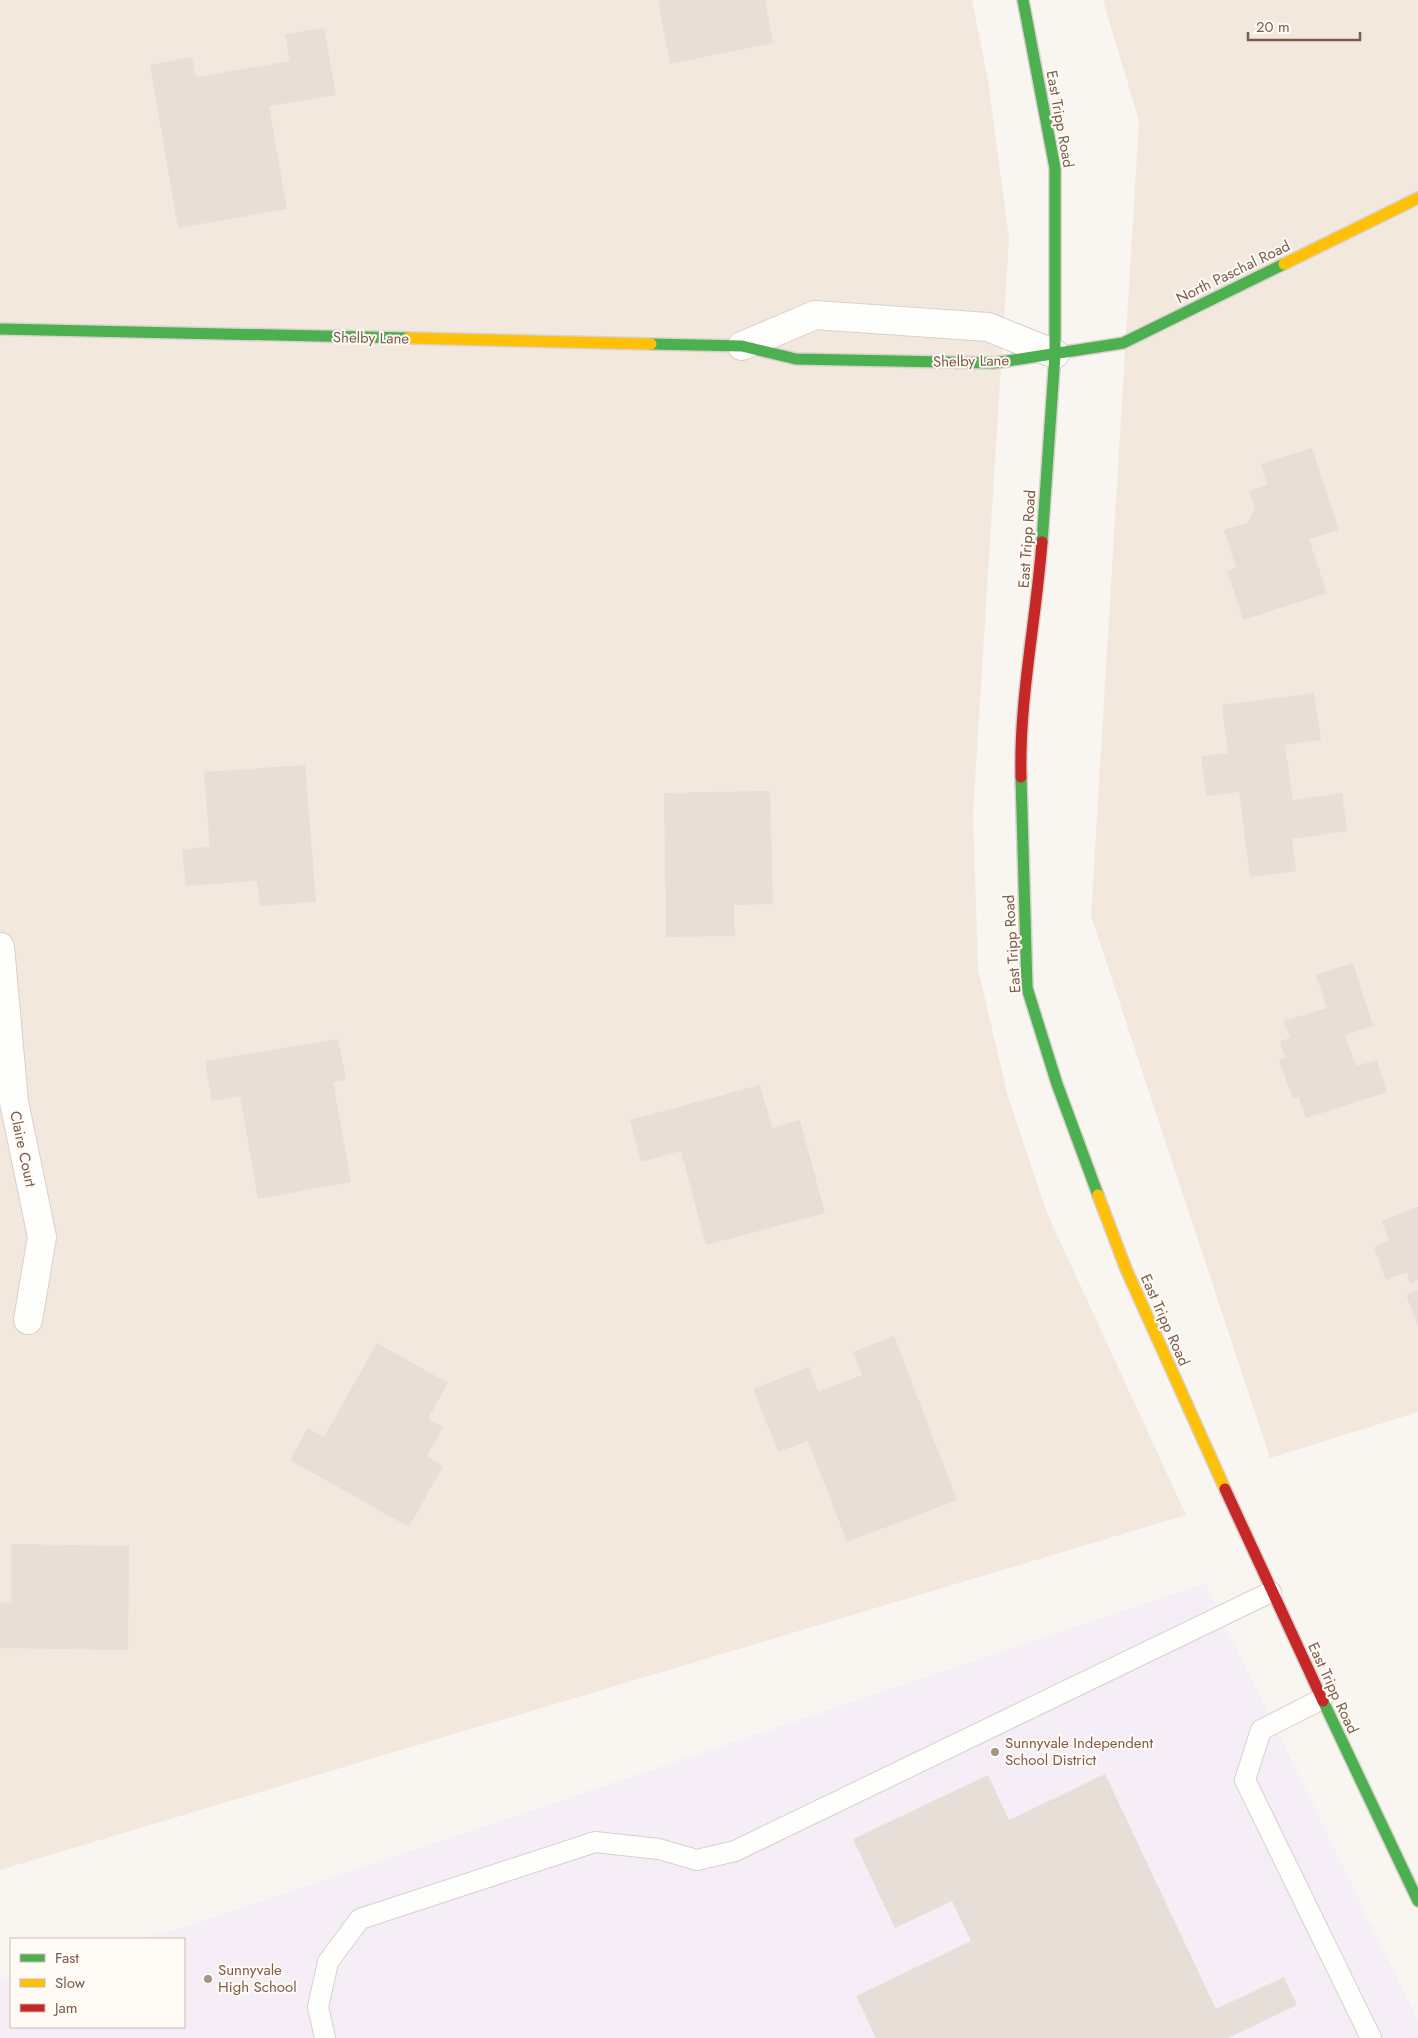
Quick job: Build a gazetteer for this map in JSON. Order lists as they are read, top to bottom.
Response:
{
  "streets": {
    "street": [
      "East Tripp Road",
      "North Paschal Road",
      "Shelby Lane",
      "Claire Court"
    ]
  },
  "crossings": [
    ["East Tripp Road", "North Paschal Road"],
    ["East Tripp Road", "Shelby Lane"],
    ["North Paschal Road", "Shelby Lane"]
  ],
  "places": ["Sunnyvale Independent School District", "Sunnyvale High School"],
  "legend": ["Fast", "Slow", "Jam"],
  "scale_bar": "20 m"
}
